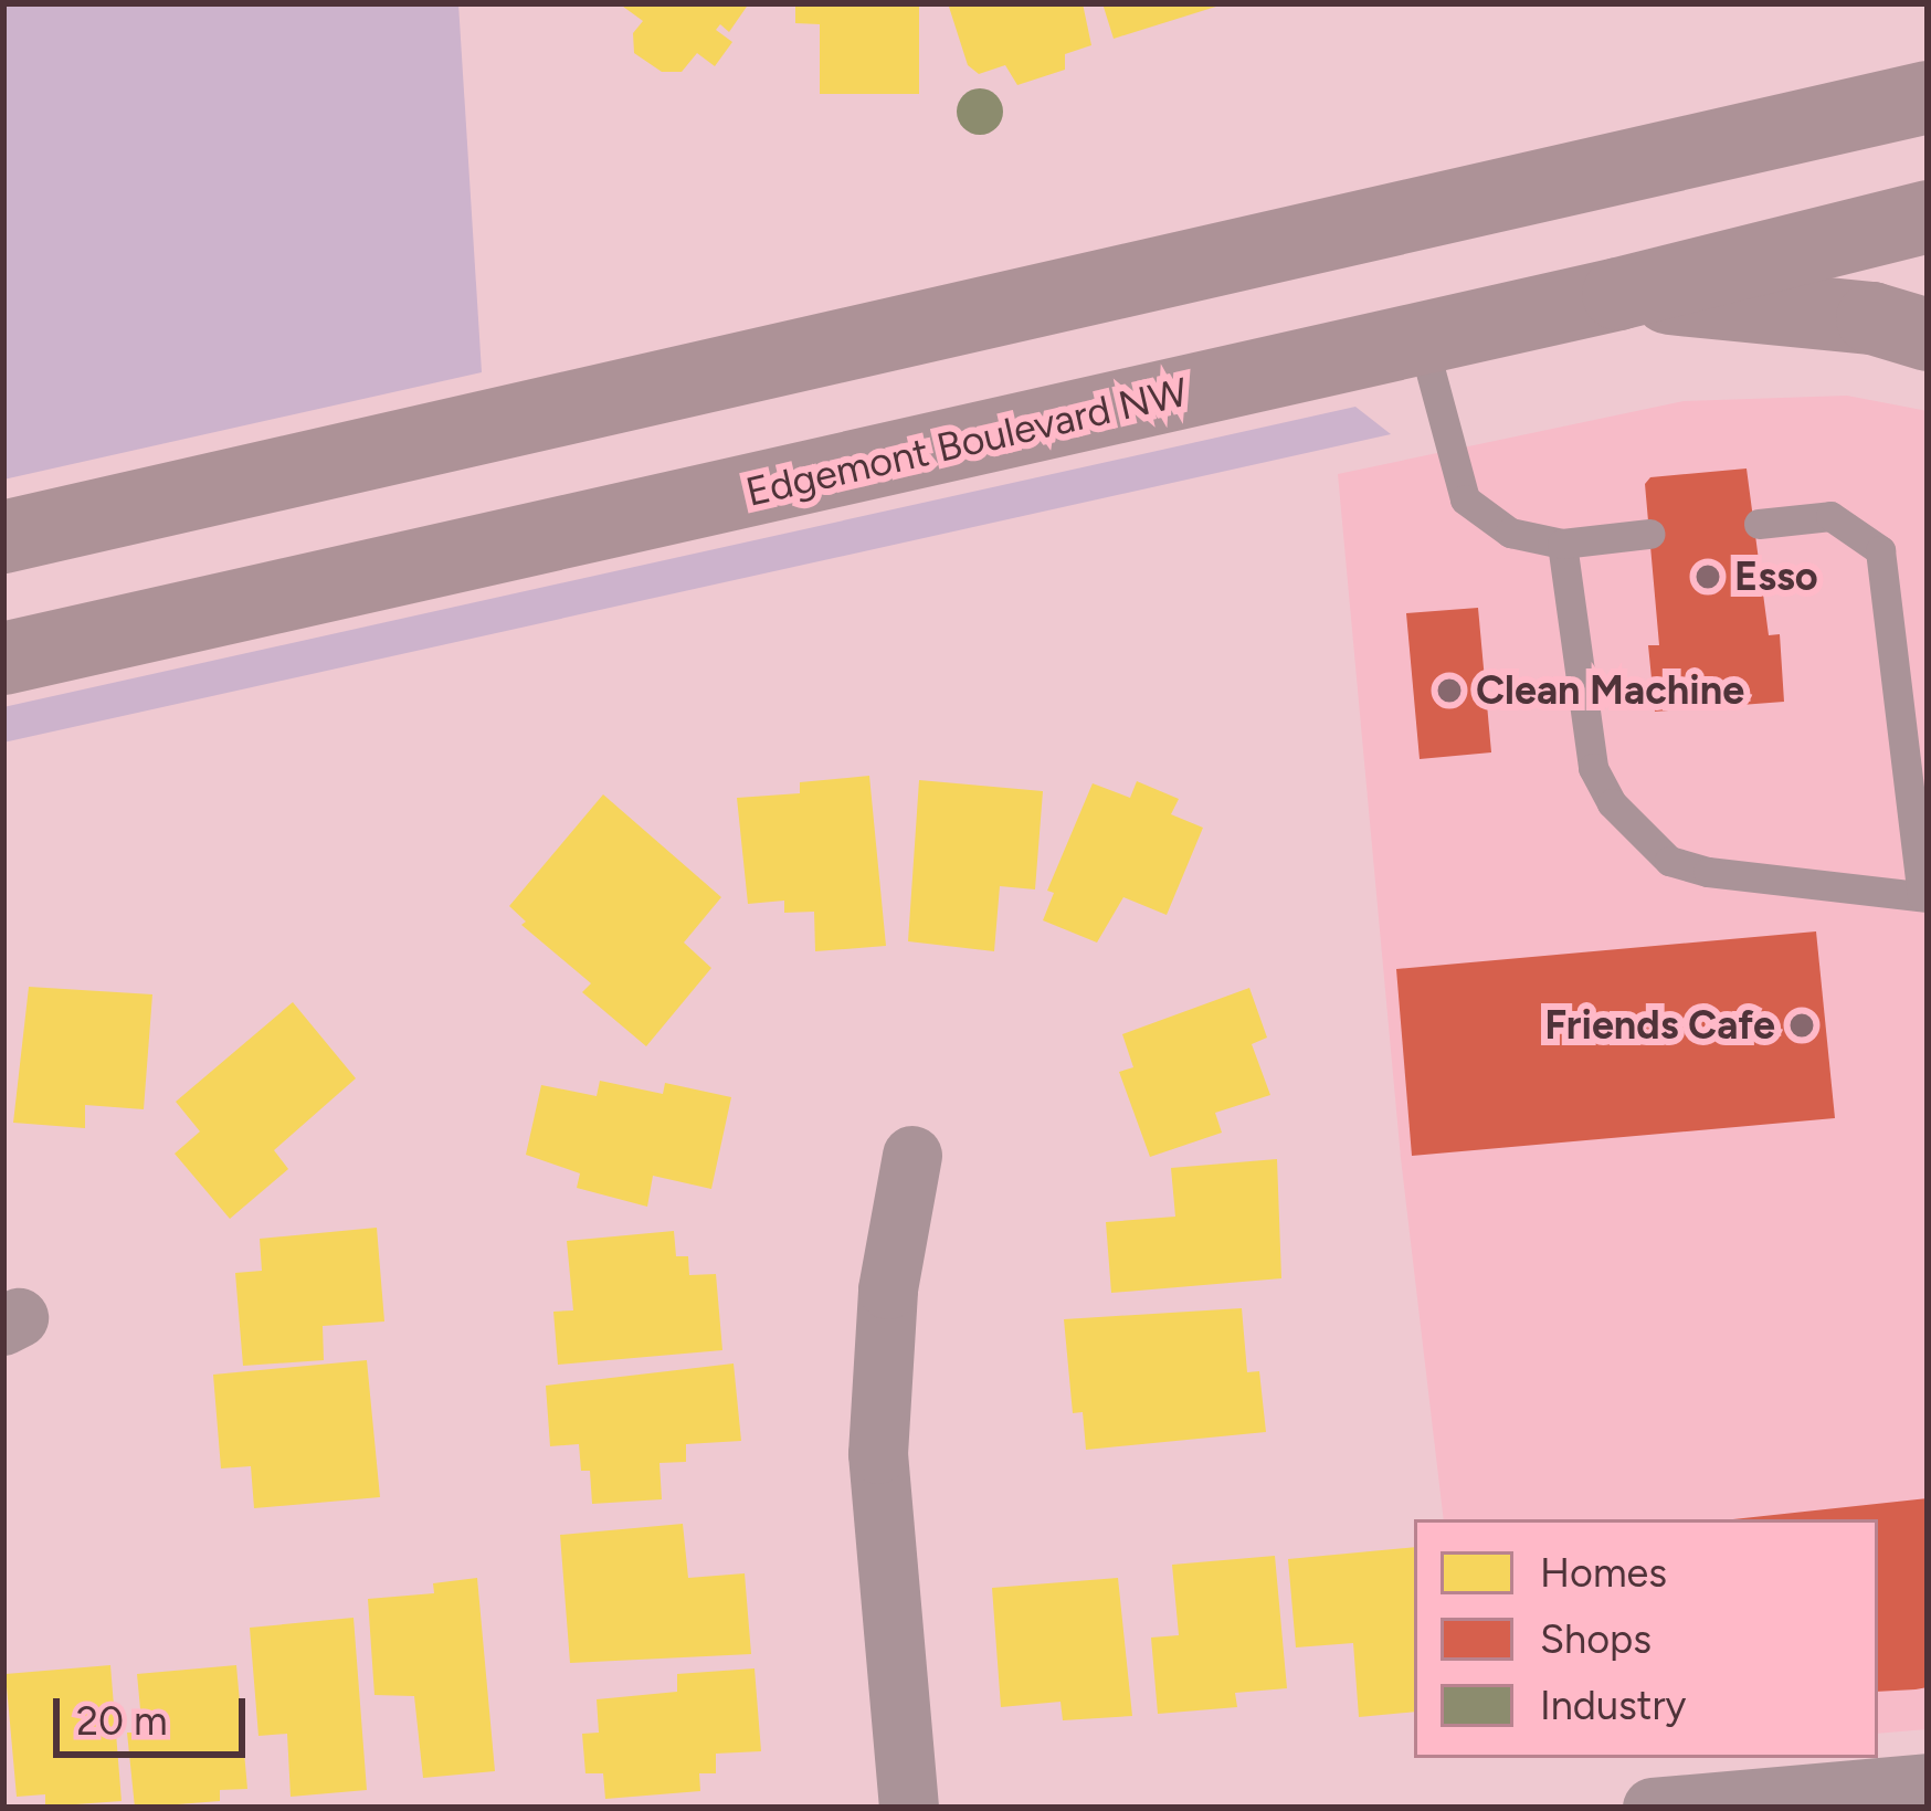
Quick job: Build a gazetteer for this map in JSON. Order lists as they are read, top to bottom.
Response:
{
  "streets": {
    "main road": ["Edgemont Boulevard NW"]
  },
  "places": ["Esso", "Clean Machine", "Friends Cafe"],
  "legend": ["Homes", "Shops", "Industry"],
  "scale_bar": "20 m"
}
